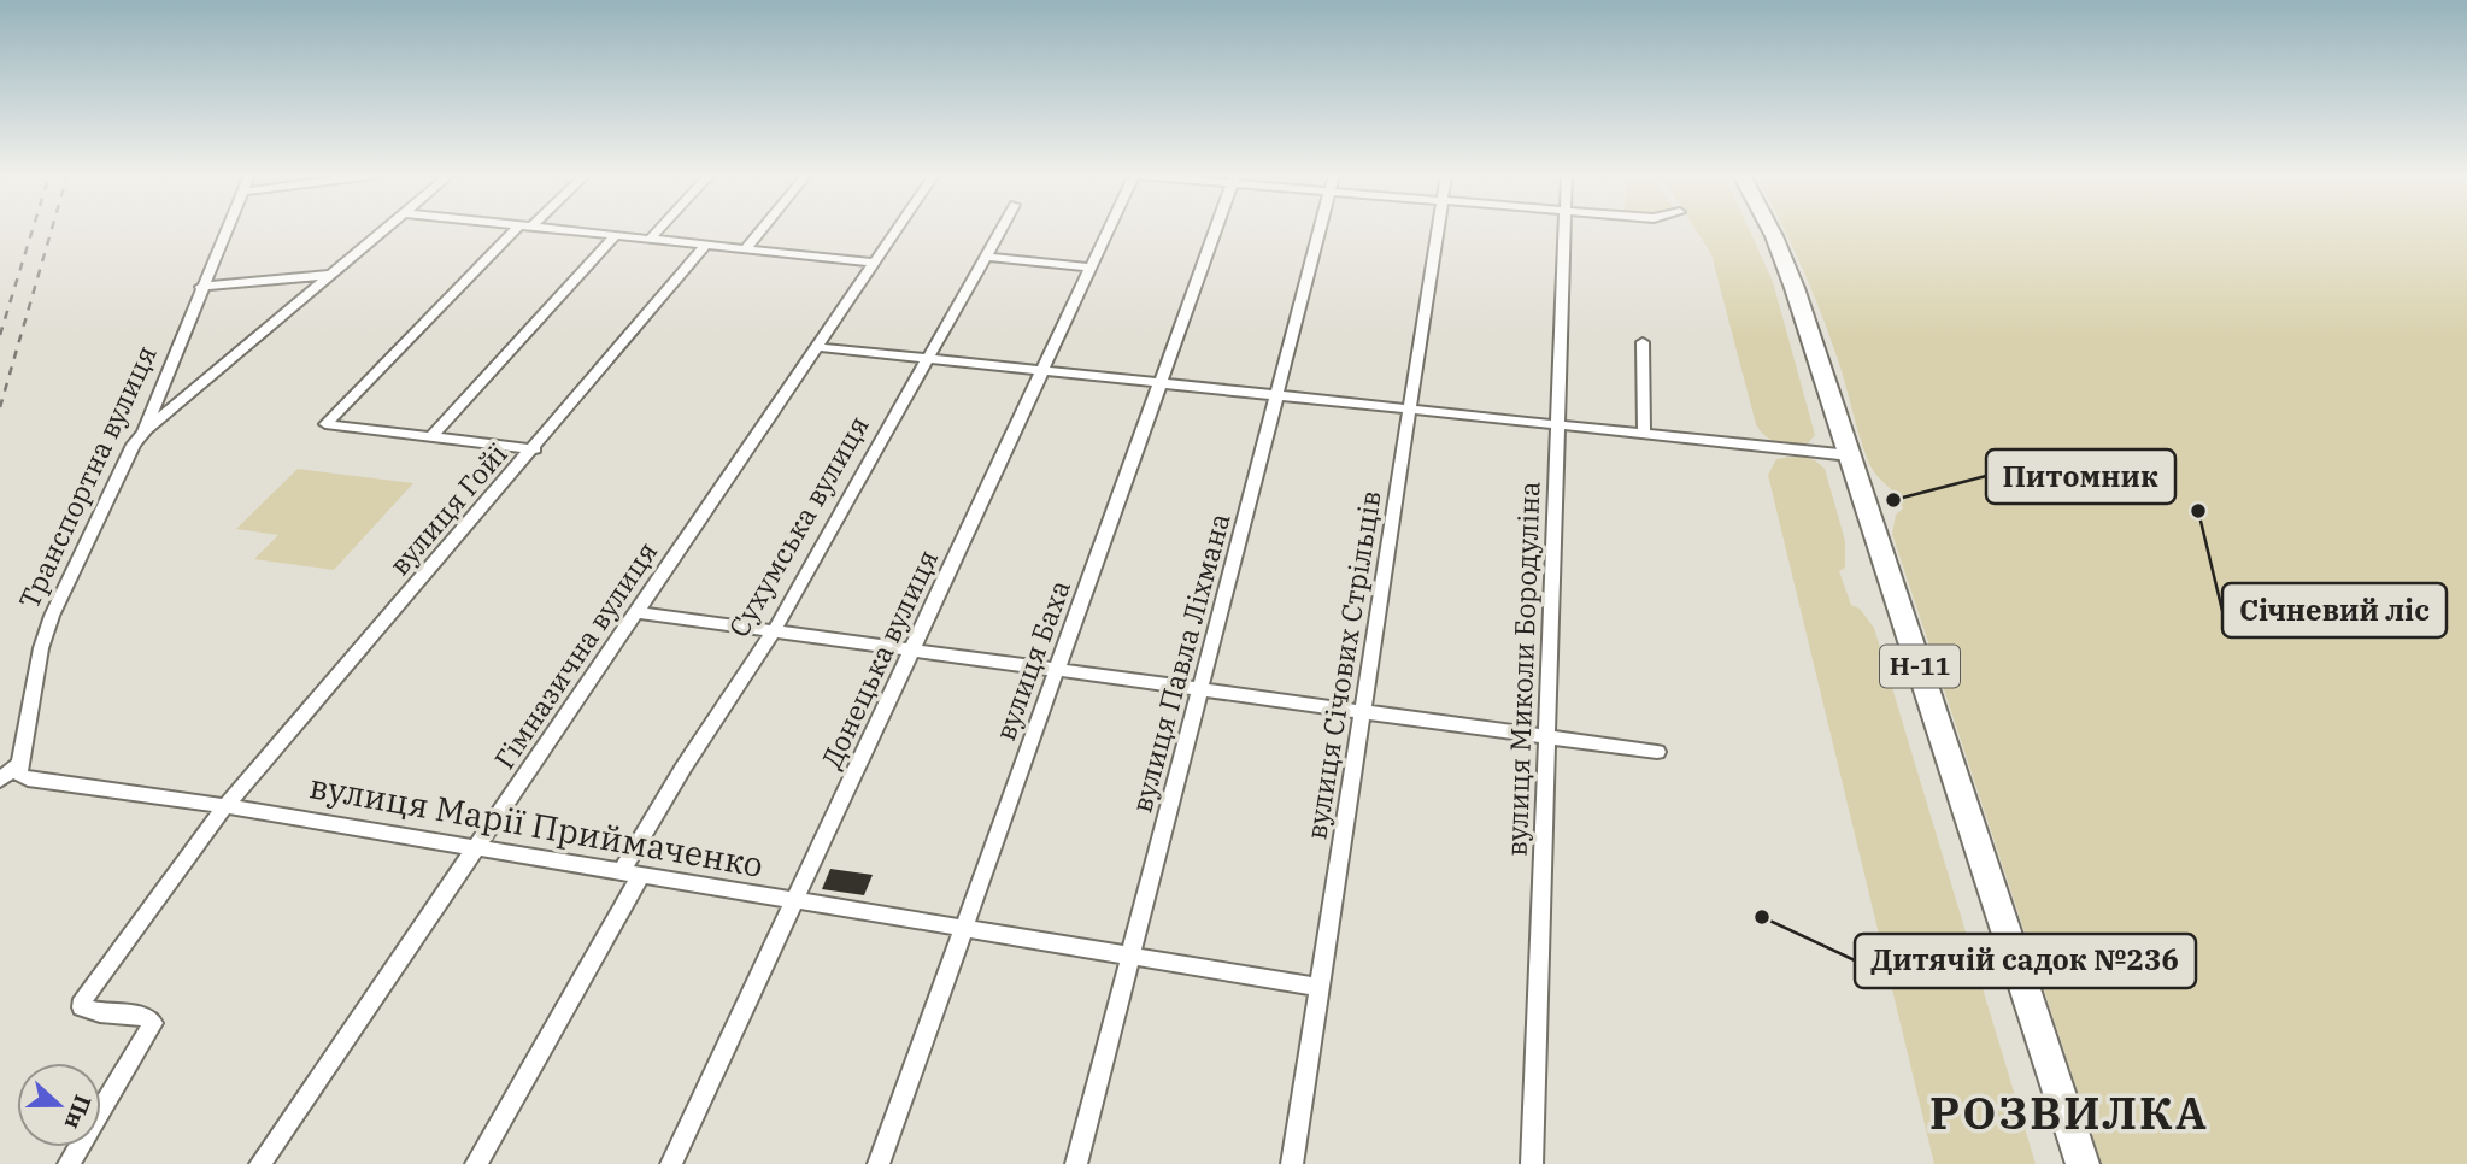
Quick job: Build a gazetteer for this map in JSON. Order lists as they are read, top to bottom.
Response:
{
  "streets": {
    "main road": ["Н-11"],
    "street": [
      "Транспортна вулиця",
      "вулиця Гойї",
      "Сухумська вулиця",
      "Гімназична вулиця",
      "Донецька вулиця",
      "вулиця Баха",
      "вулиця Павла Ліхмана",
      "вулиця Січових Стрільців",
      "вулиця Миколи Бородуліна",
      "вулиця Марії Приймаченко"
    ]
  },
  "crossings": [
    ["вулиця Гойї", "вулиця Марії Приймаченко"],
    ["Сухумська вулиця", "вулиця Марії Приймаченко"],
    ["Гімназична вулиця", "вулиця Марії Приймаченко"],
    ["Донецька вулиця", "вулиця Марії Приймаченко"],
    ["вулиця Баха", "вулиця Марії Приймаченко"],
    ["вулиця Павла Ліхмана", "вулиця Марії Приймаченко"],
    ["вулиця Січових Стрільців", "вулиця Марії Приймаченко"]
  ],
  "districts": ["РОЗВИЛКА"],
  "places": ["Питомник", "Січневий ліс", "Дитячій садок №236"],
  "north": "right"
}
